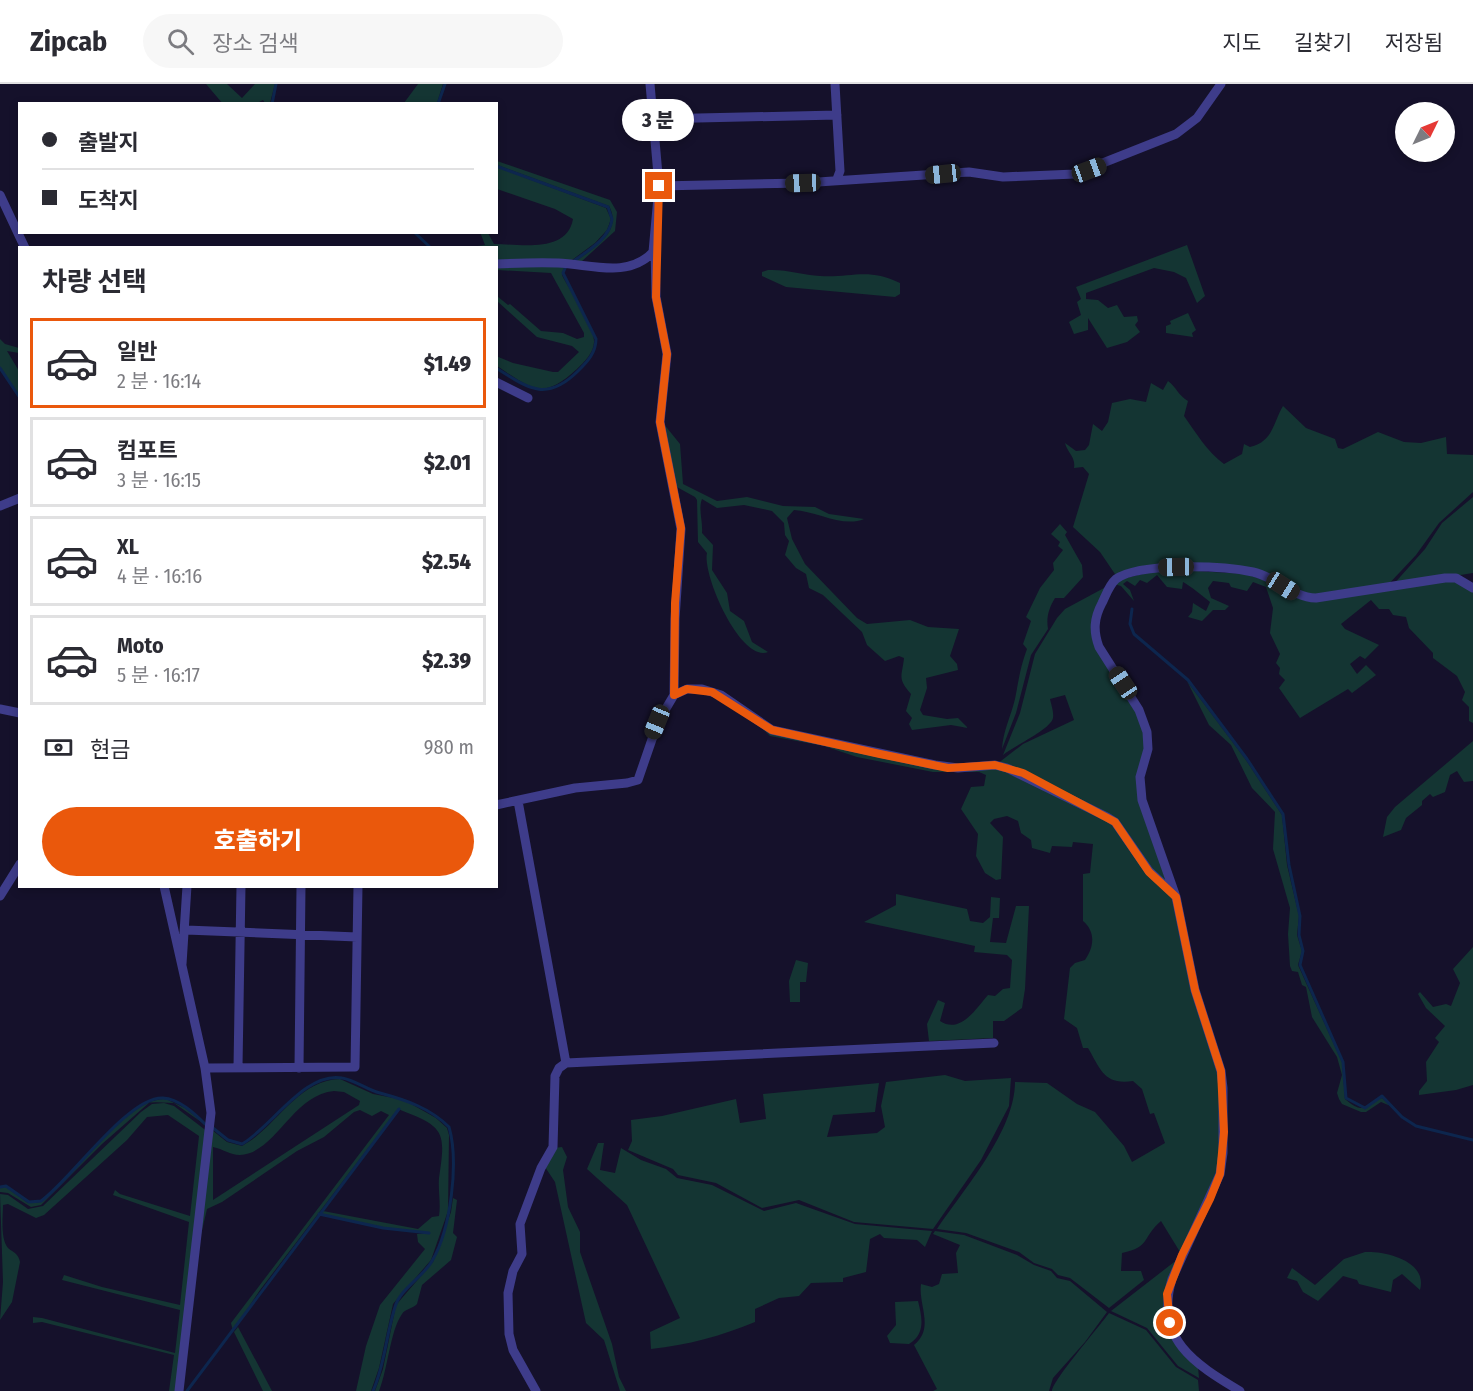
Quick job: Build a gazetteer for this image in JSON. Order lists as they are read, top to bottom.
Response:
{
  "north": "top right",
  "page": {
    "header": "Zipcab",
    "search": "장소 검색",
    "nav": ["지도", "길찾기", "저장됨"],
    "bubble": "3 분",
    "banner": ["출발지", "도착지"],
    "heading": "차량 선택",
    "list": [
      {
        "name": "일반",
        "note": "2 분 · 16:14",
        "value": "$1.49"
      },
      {
        "name": "컴포트",
        "note": "3 분 · 16:15",
        "value": "$2.01"
      },
      {
        "name": "XL",
        "note": "4 분 · 16:16",
        "value": "$2.54"
      },
      {
        "name": "Moto",
        "note": "5 분 · 16:17",
        "value": "$2.39"
      }
    ],
    "pay": ["현금", "980 m"],
    "buttons": "호출하기"
  }
}
